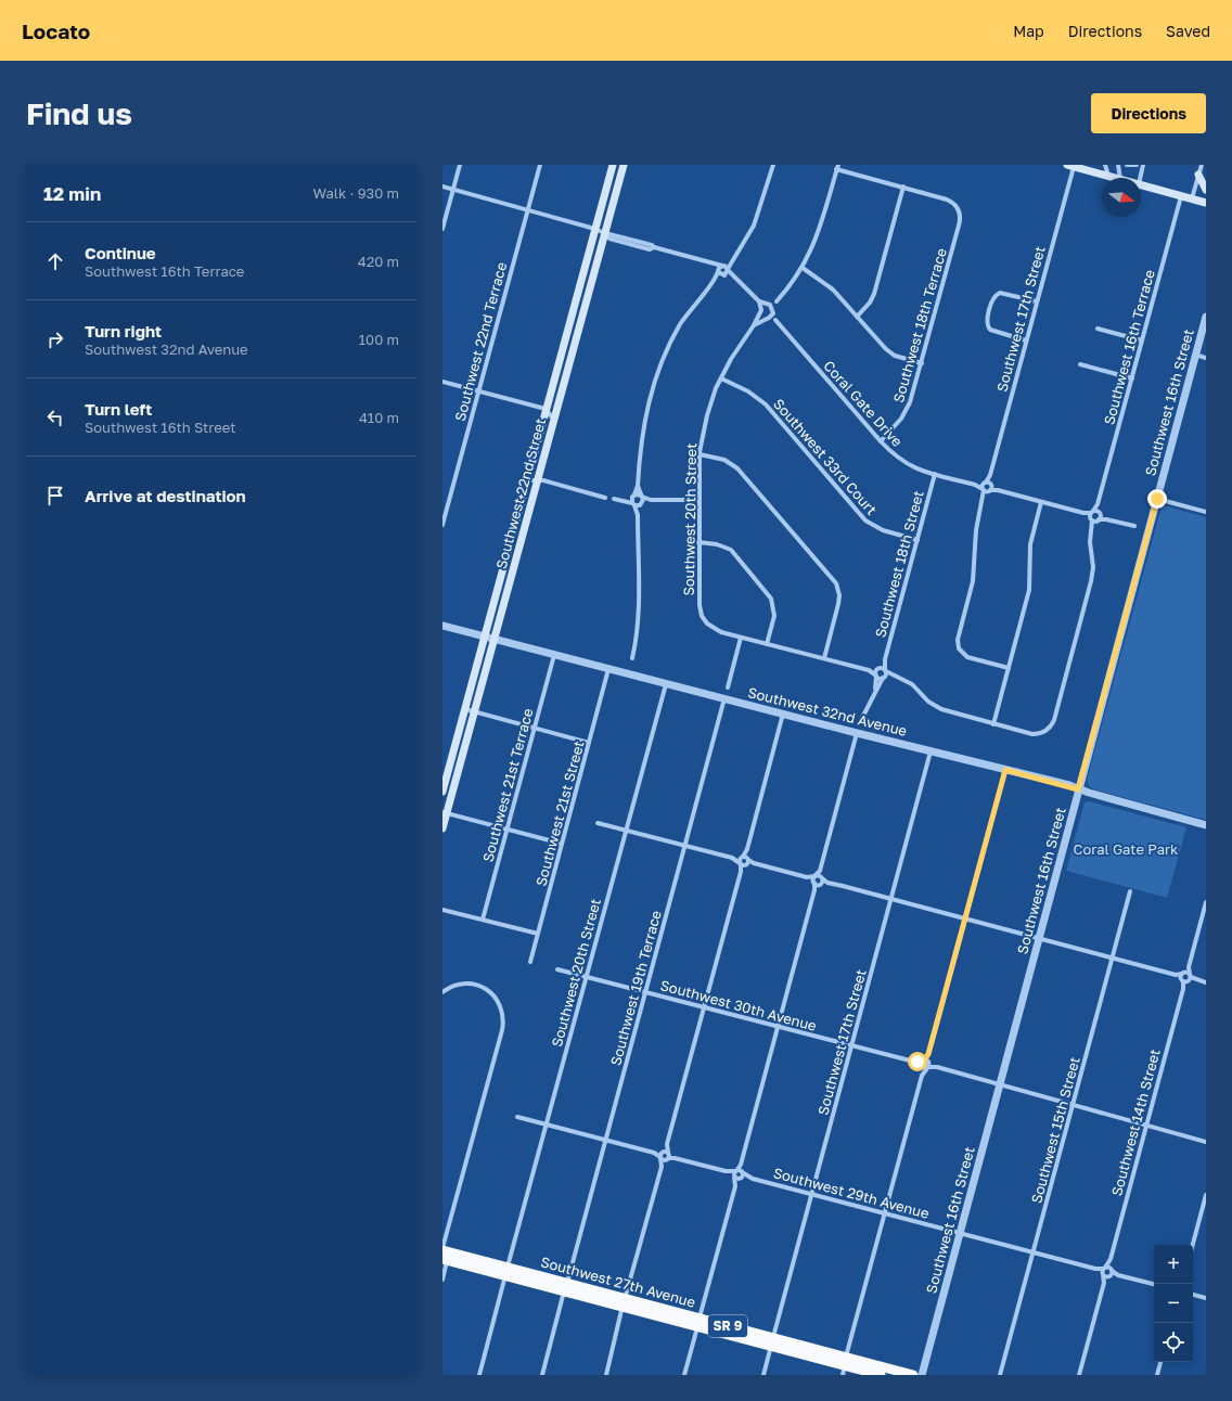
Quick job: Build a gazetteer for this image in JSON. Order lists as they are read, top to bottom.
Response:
{
  "streets": {
    "highway": ["Southwest 27th Avenue", "SR 9"],
    "main road": ["Southwest 22nd Street"],
    "street": [
      "Southwest 17th Street",
      "Southwest 18th Terrace",
      "Southwest 22nd Terrace",
      "Southwest 16th Terrace",
      "Southwest 16th Street",
      "Coral Gate Drive",
      "Southwest 33rd Court",
      "Southwest 20th Street",
      "Southwest 18th Street",
      "Southwest 32nd Avenue",
      "Southwest 21st Terrace",
      "Southwest 21st Street",
      "Southwest 19th Terrace",
      "Southwest 30th Avenue",
      "Southwest 14th Street",
      "Southwest 15th Street",
      "Southwest 29th Avenue"
    ]
  },
  "crossings": [
    ["Southwest 17th Street", "Coral Gate Drive"],
    ["Southwest 17th Street", "Southwest 32nd Avenue"],
    ["Southwest 17th Street", "Southwest 30th Avenue"],
    ["Southwest 17th Street", "Southwest 29th Avenue"],
    ["Southwest 17th Street", "Southwest 27th Avenue"],
    ["Southwest 18th Terrace", "Coral Gate Drive"],
    ["Southwest 16th Terrace", "Coral Gate Drive"],
    ["Southwest 16th Street", "Southwest 32nd Avenue"],
    ["Southwest 16th Street", "Southwest 30th Avenue"],
    ["Southwest 16th Street", "Southwest 29th Avenue"],
    ["Coral Gate Drive", "Southwest 18th Street"],
    ["Southwest 33rd Court", "Southwest 20th Street"],
    ["Southwest 33rd Court", "Southwest 18th Street"],
    ["Southwest 22nd Street", "Southwest 32nd Avenue"],
    ["Southwest 20th Street", "Southwest 32nd Avenue"],
    ["Southwest 20th Street", "Southwest 30th Avenue"],
    ["Southwest 20th Street", "Southwest 27th Avenue"],
    ["Southwest 32nd Avenue", "Southwest 21st Terrace"],
    ["Southwest 32nd Avenue", "Southwest 21st Street"],
    ["Southwest 32nd Avenue", "Southwest 19th Terrace"],
    ["Southwest 19th Terrace", "Southwest 30th Avenue"],
    ["Southwest 19th Terrace", "Southwest 27th Avenue"],
    ["Southwest 30th Avenue", "Southwest 14th Street"],
    ["Southwest 30th Avenue", "Southwest 15th Street"],
    ["Southwest 14th Street", "Southwest 29th Avenue"],
    ["Southwest 15th Street", "Southwest 29th Avenue"]
  ],
  "parks": ["Coral Gate Park"],
  "north": "right",
  "page": {
    "header": "Locato",
    "nav": ["Map", "Directions", "Saved"],
    "buttons": "Directions",
    "title": "Find us",
    "heading": ["12 min", "Walk · 930 m"],
    "list": [
      ["Continue", "Southwest 16th Terrace", "420 m"],
      ["Turn right", "Southwest 32nd Avenue", "100 m"],
      ["Turn left", "Southwest 16th Street", "410 m"],
      "Arrive at destination"
    ],
    "map_buttons": ["+", "−"]
  }
}
